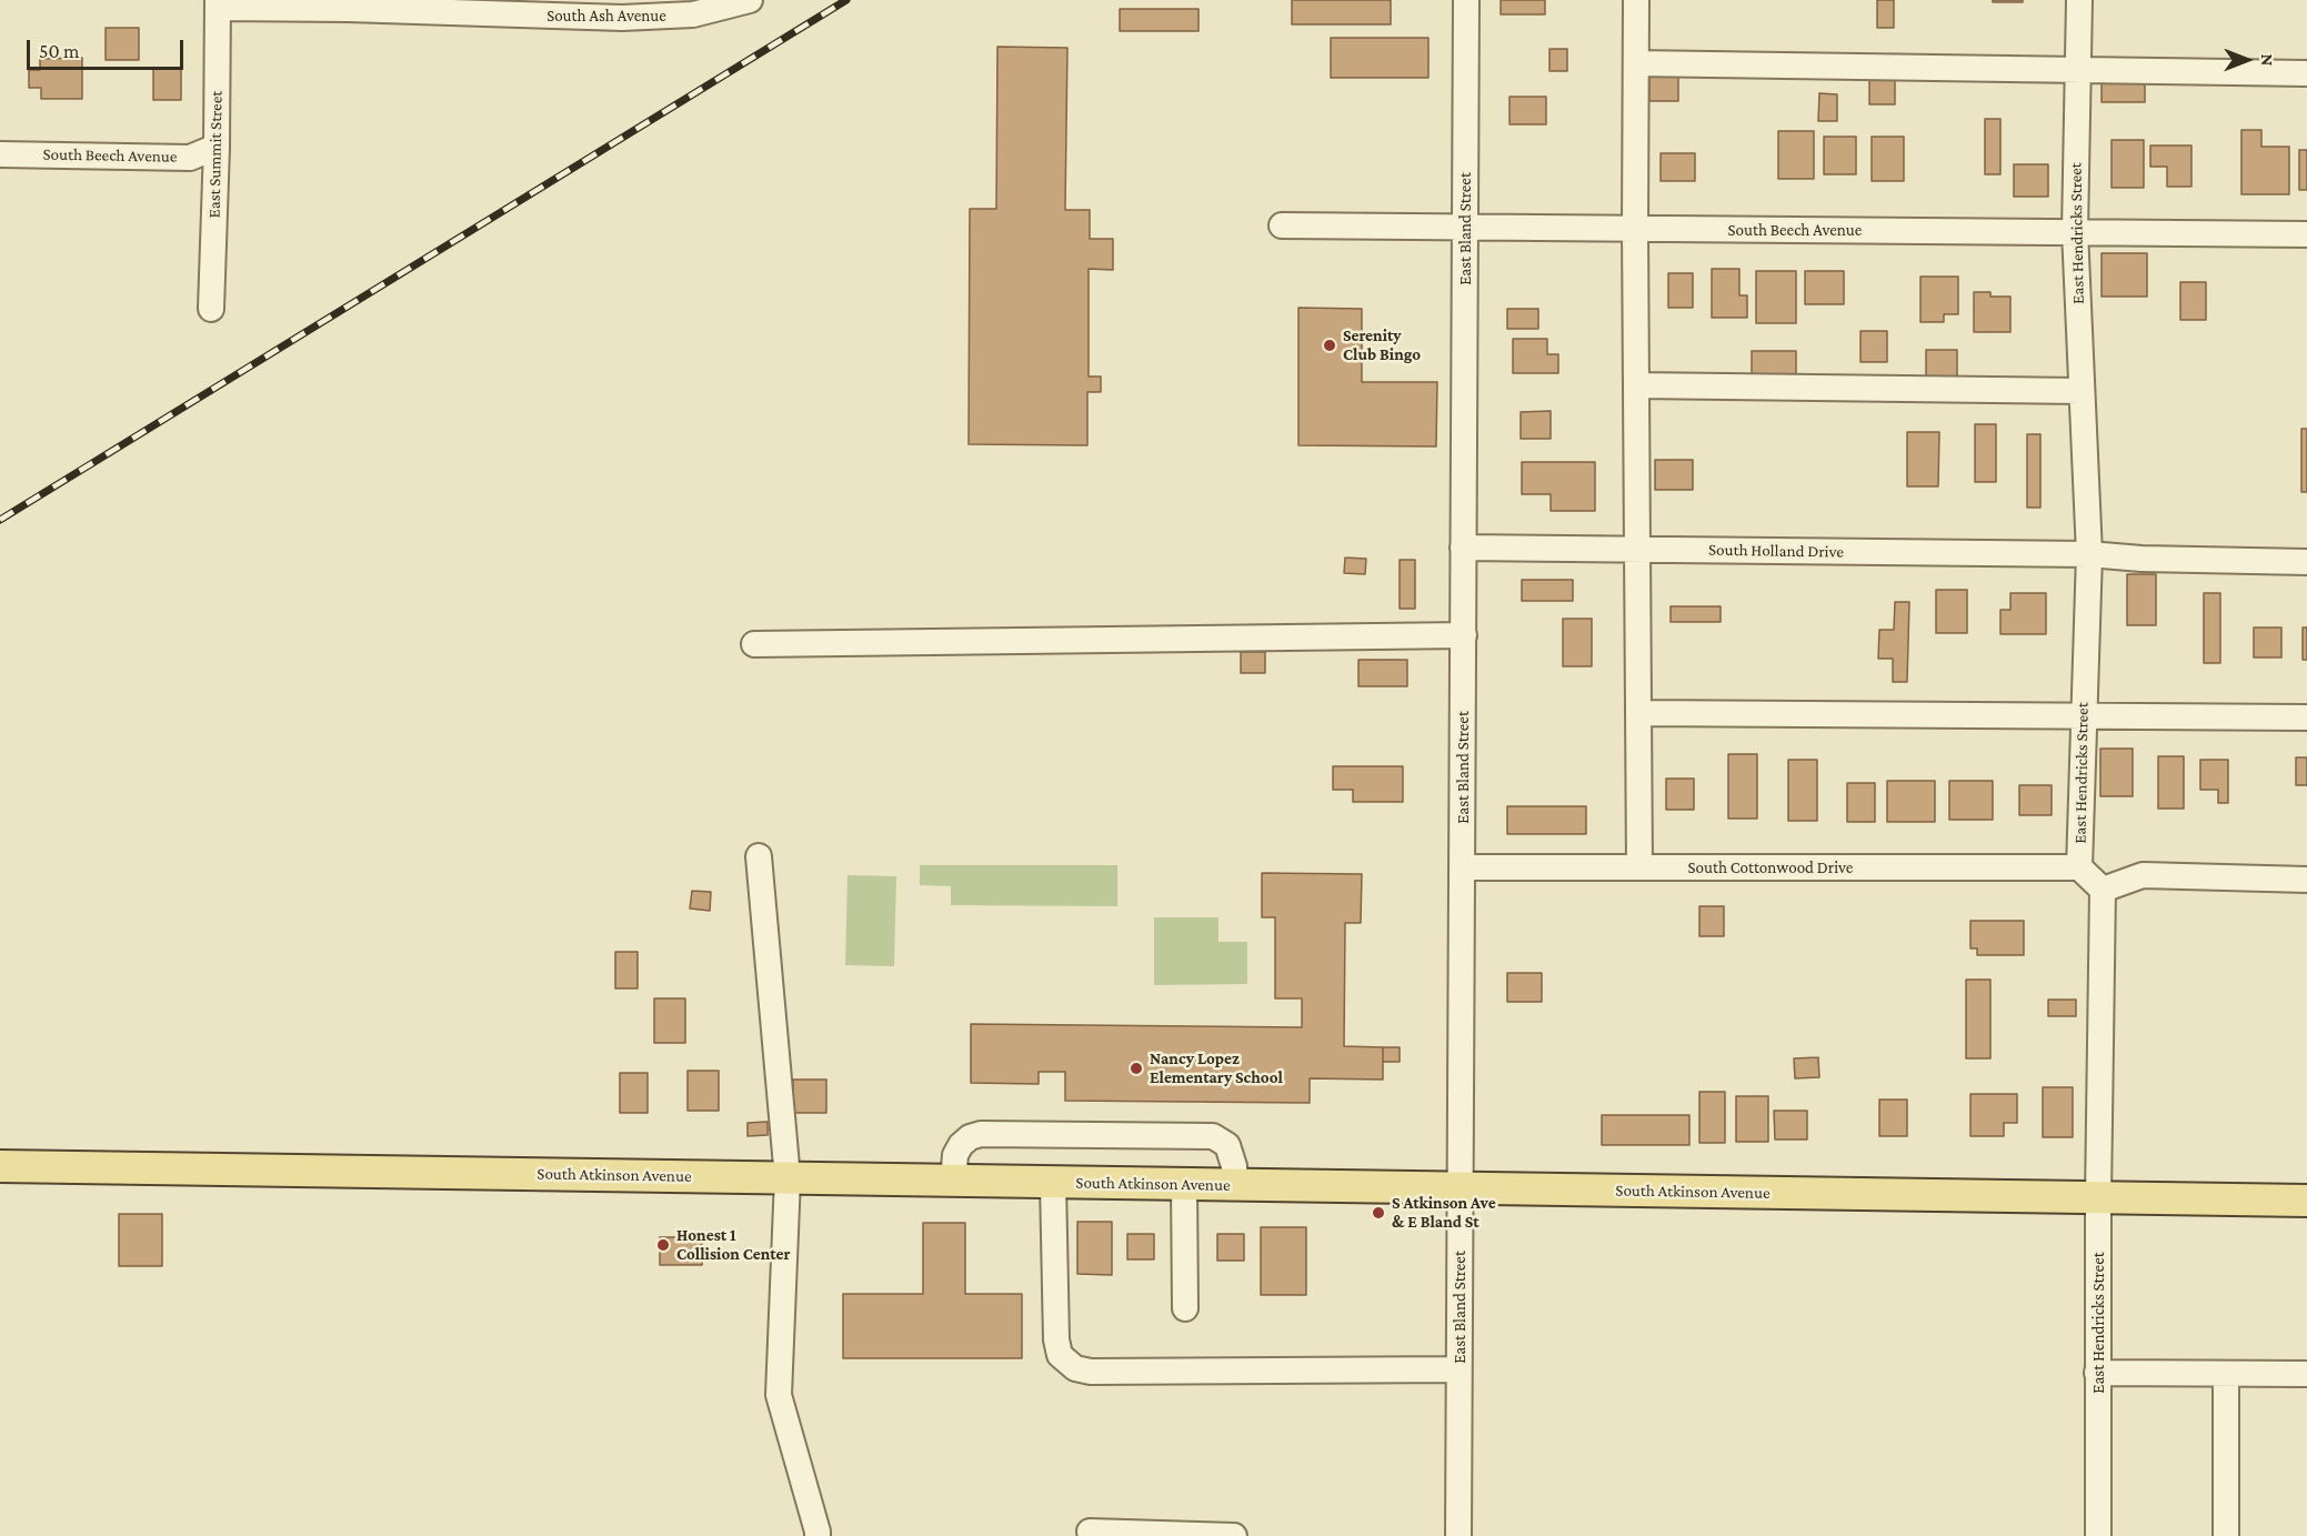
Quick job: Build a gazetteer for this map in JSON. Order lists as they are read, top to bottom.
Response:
{
  "streets": {
    "main road": ["South Atkinson Avenue"],
    "street": [
      "South Ash Avenue",
      "East Summit Street",
      "South Beech Avenue",
      "East Bland Street",
      "East Hendricks Street",
      "South Holland Drive",
      "South Cottonwood Drive"
    ]
  },
  "crossings": [
    ["South Ash Avenue", "East Summit Street"],
    ["East Summit Street", "South Beech Avenue"],
    ["South Beech Avenue", "East Bland Street"],
    ["South Beech Avenue", "East Hendricks Street"],
    ["East Bland Street", "South Holland Drive"],
    ["East Bland Street", "South Cottonwood Drive"],
    ["East Bland Street", "South Atkinson Avenue"],
    ["East Hendricks Street", "South Holland Drive"],
    ["East Hendricks Street", "South Cottonwood Drive"],
    ["East Hendricks Street", "South Atkinson Avenue"]
  ],
  "places": [
    "Serenity Club Bingo",
    "Nancy Lopez Elementary School",
    "S Atkinson Ave & E Bland St",
    "Honest 1 Collision Center"
  ],
  "scale_bar": "50 m",
  "north": "right"
}
